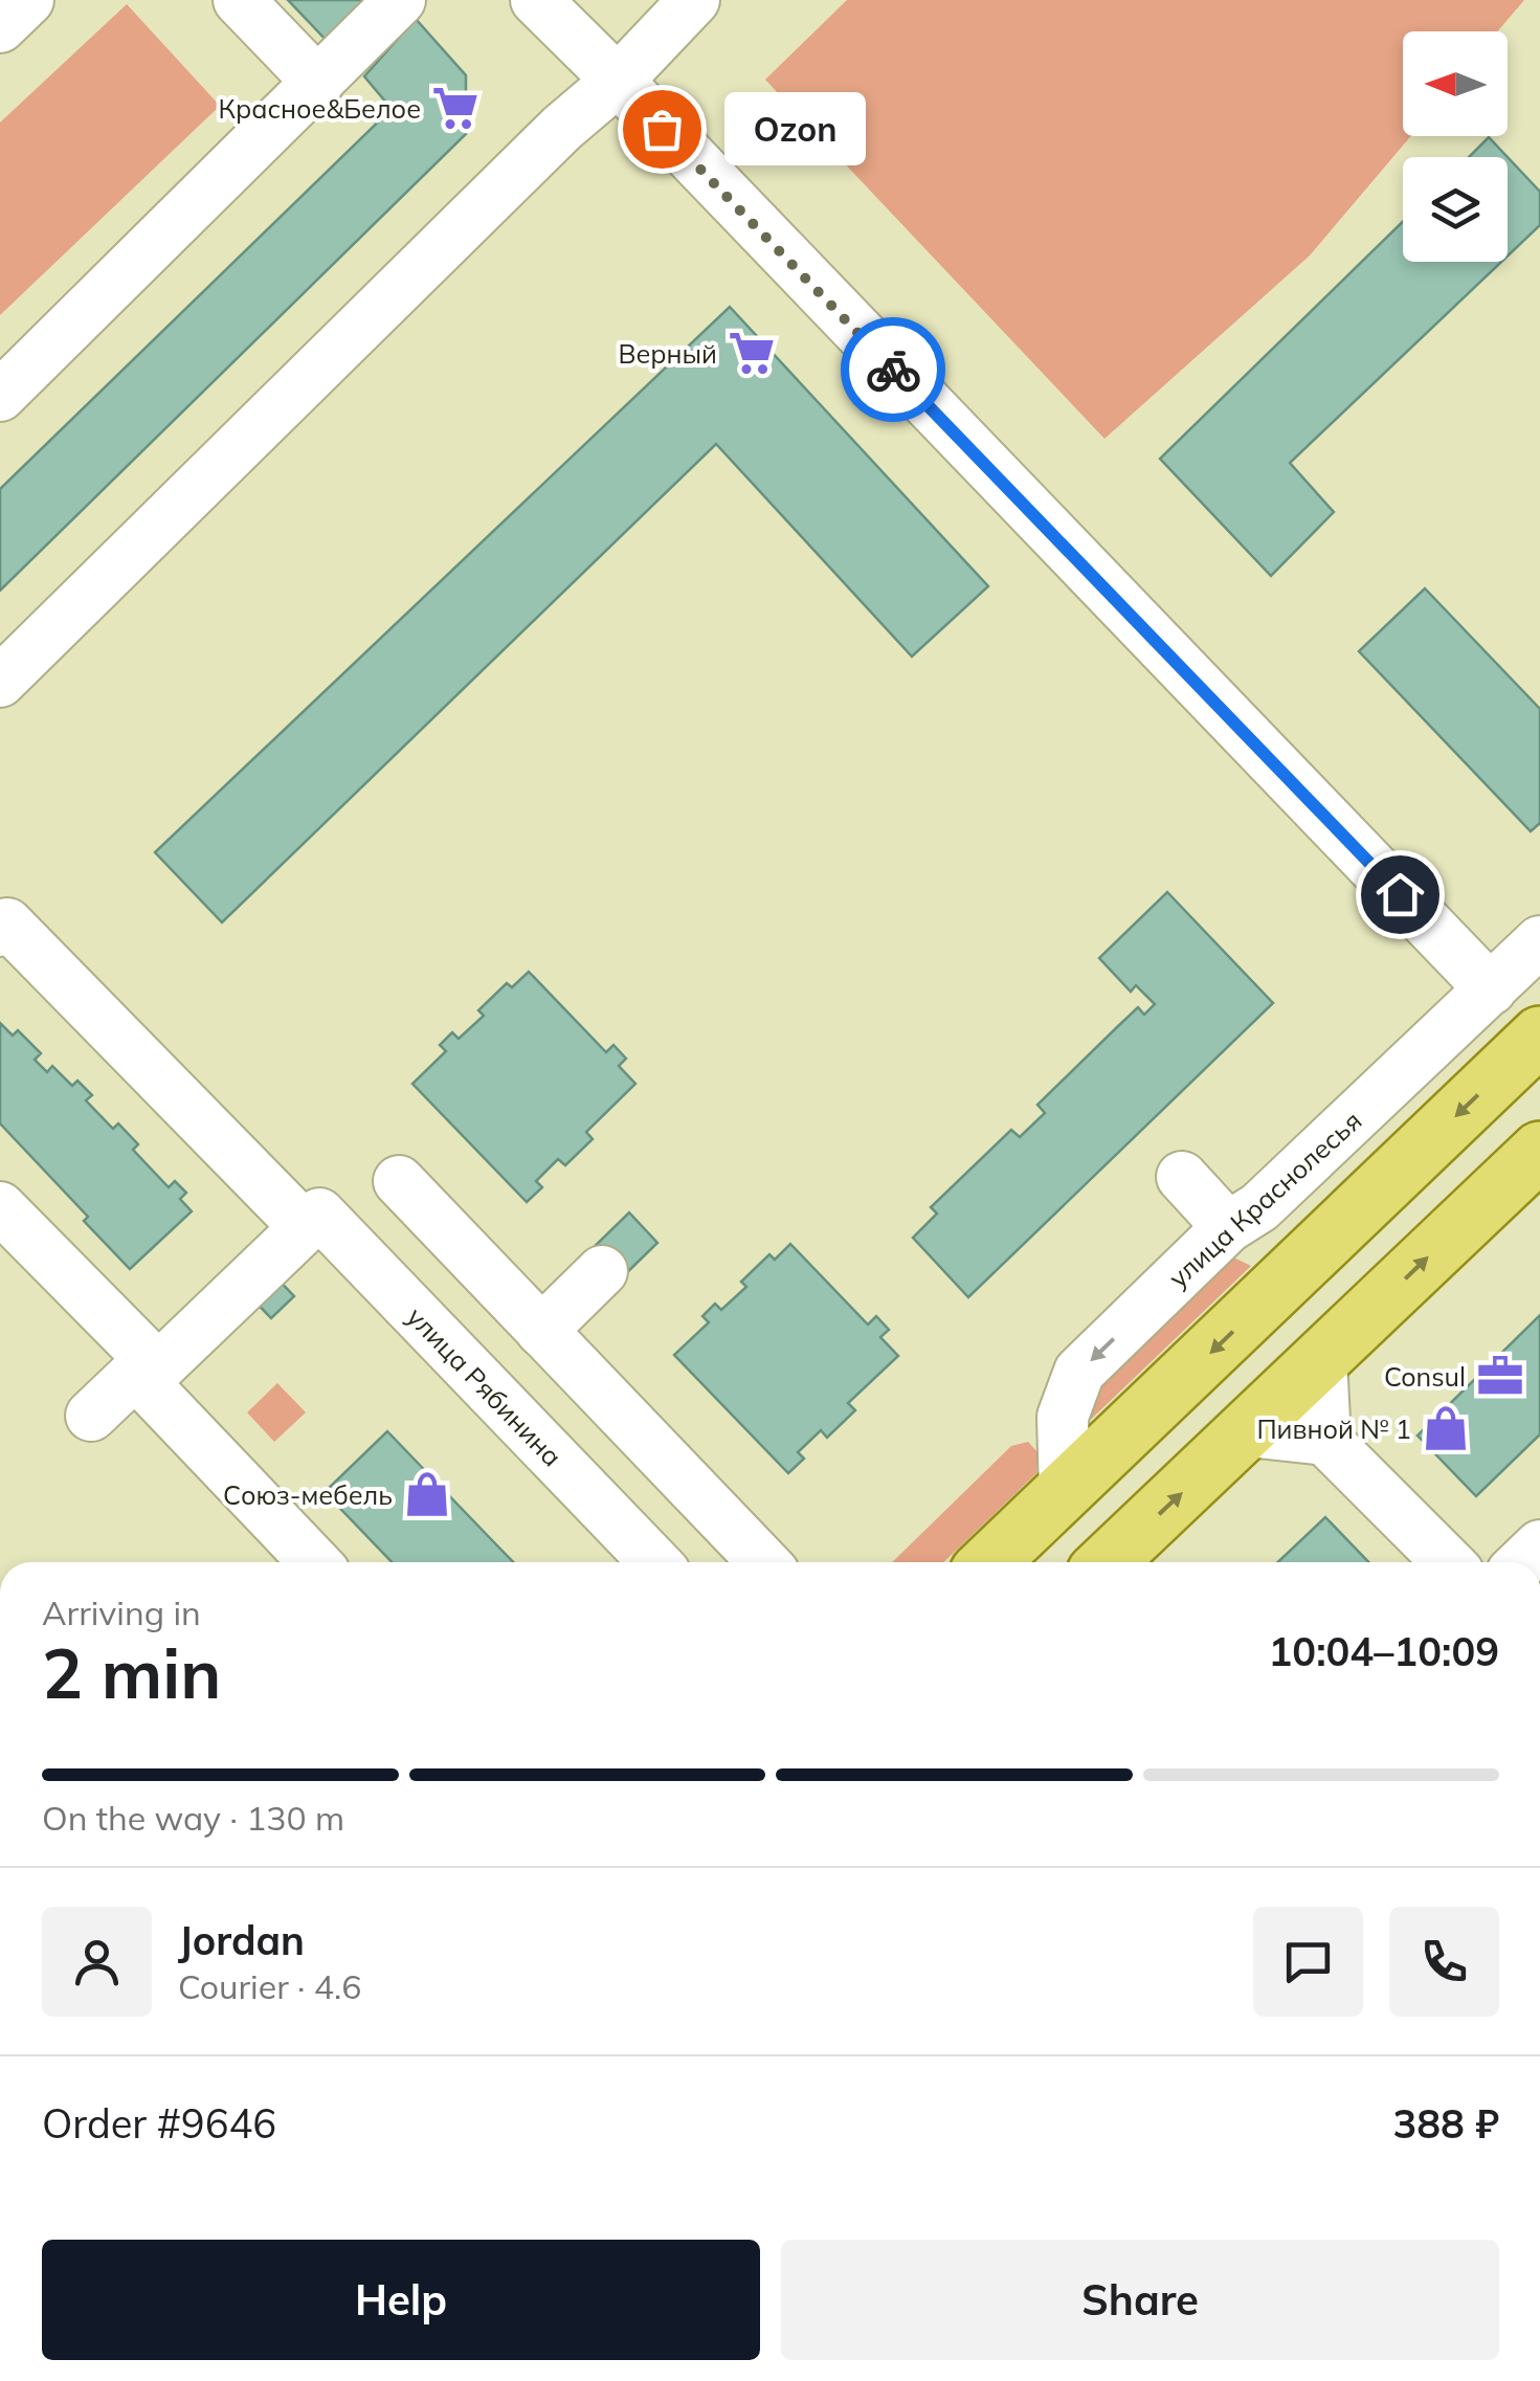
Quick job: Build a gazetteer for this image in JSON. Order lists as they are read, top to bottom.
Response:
{
  "streets": {
    "street": ["улица Краснолесья", "улица Рябинина"]
  },
  "one_way": ["улица Краснолесья"],
  "places": {
    "supermarket": ["Красное&Белое", "Верный"],
    "other": ["Ozon"],
    "office": ["Consul"],
    "shop": ["Пивной № 1", "Союз-мебель"]
  },
  "north": "left",
  "page": {
    "bubble": "Ozon",
    "heading": ["2 min", "Arriving in", "10:04–10:09"],
    "panel": [
      "Jordan",
      "Courier · 4.6",
      "Order #9646",
      "388 ₽"
    ],
    "bar": "On the way · 130 m",
    "buttons": ["Help", "Share"]
  }
}
